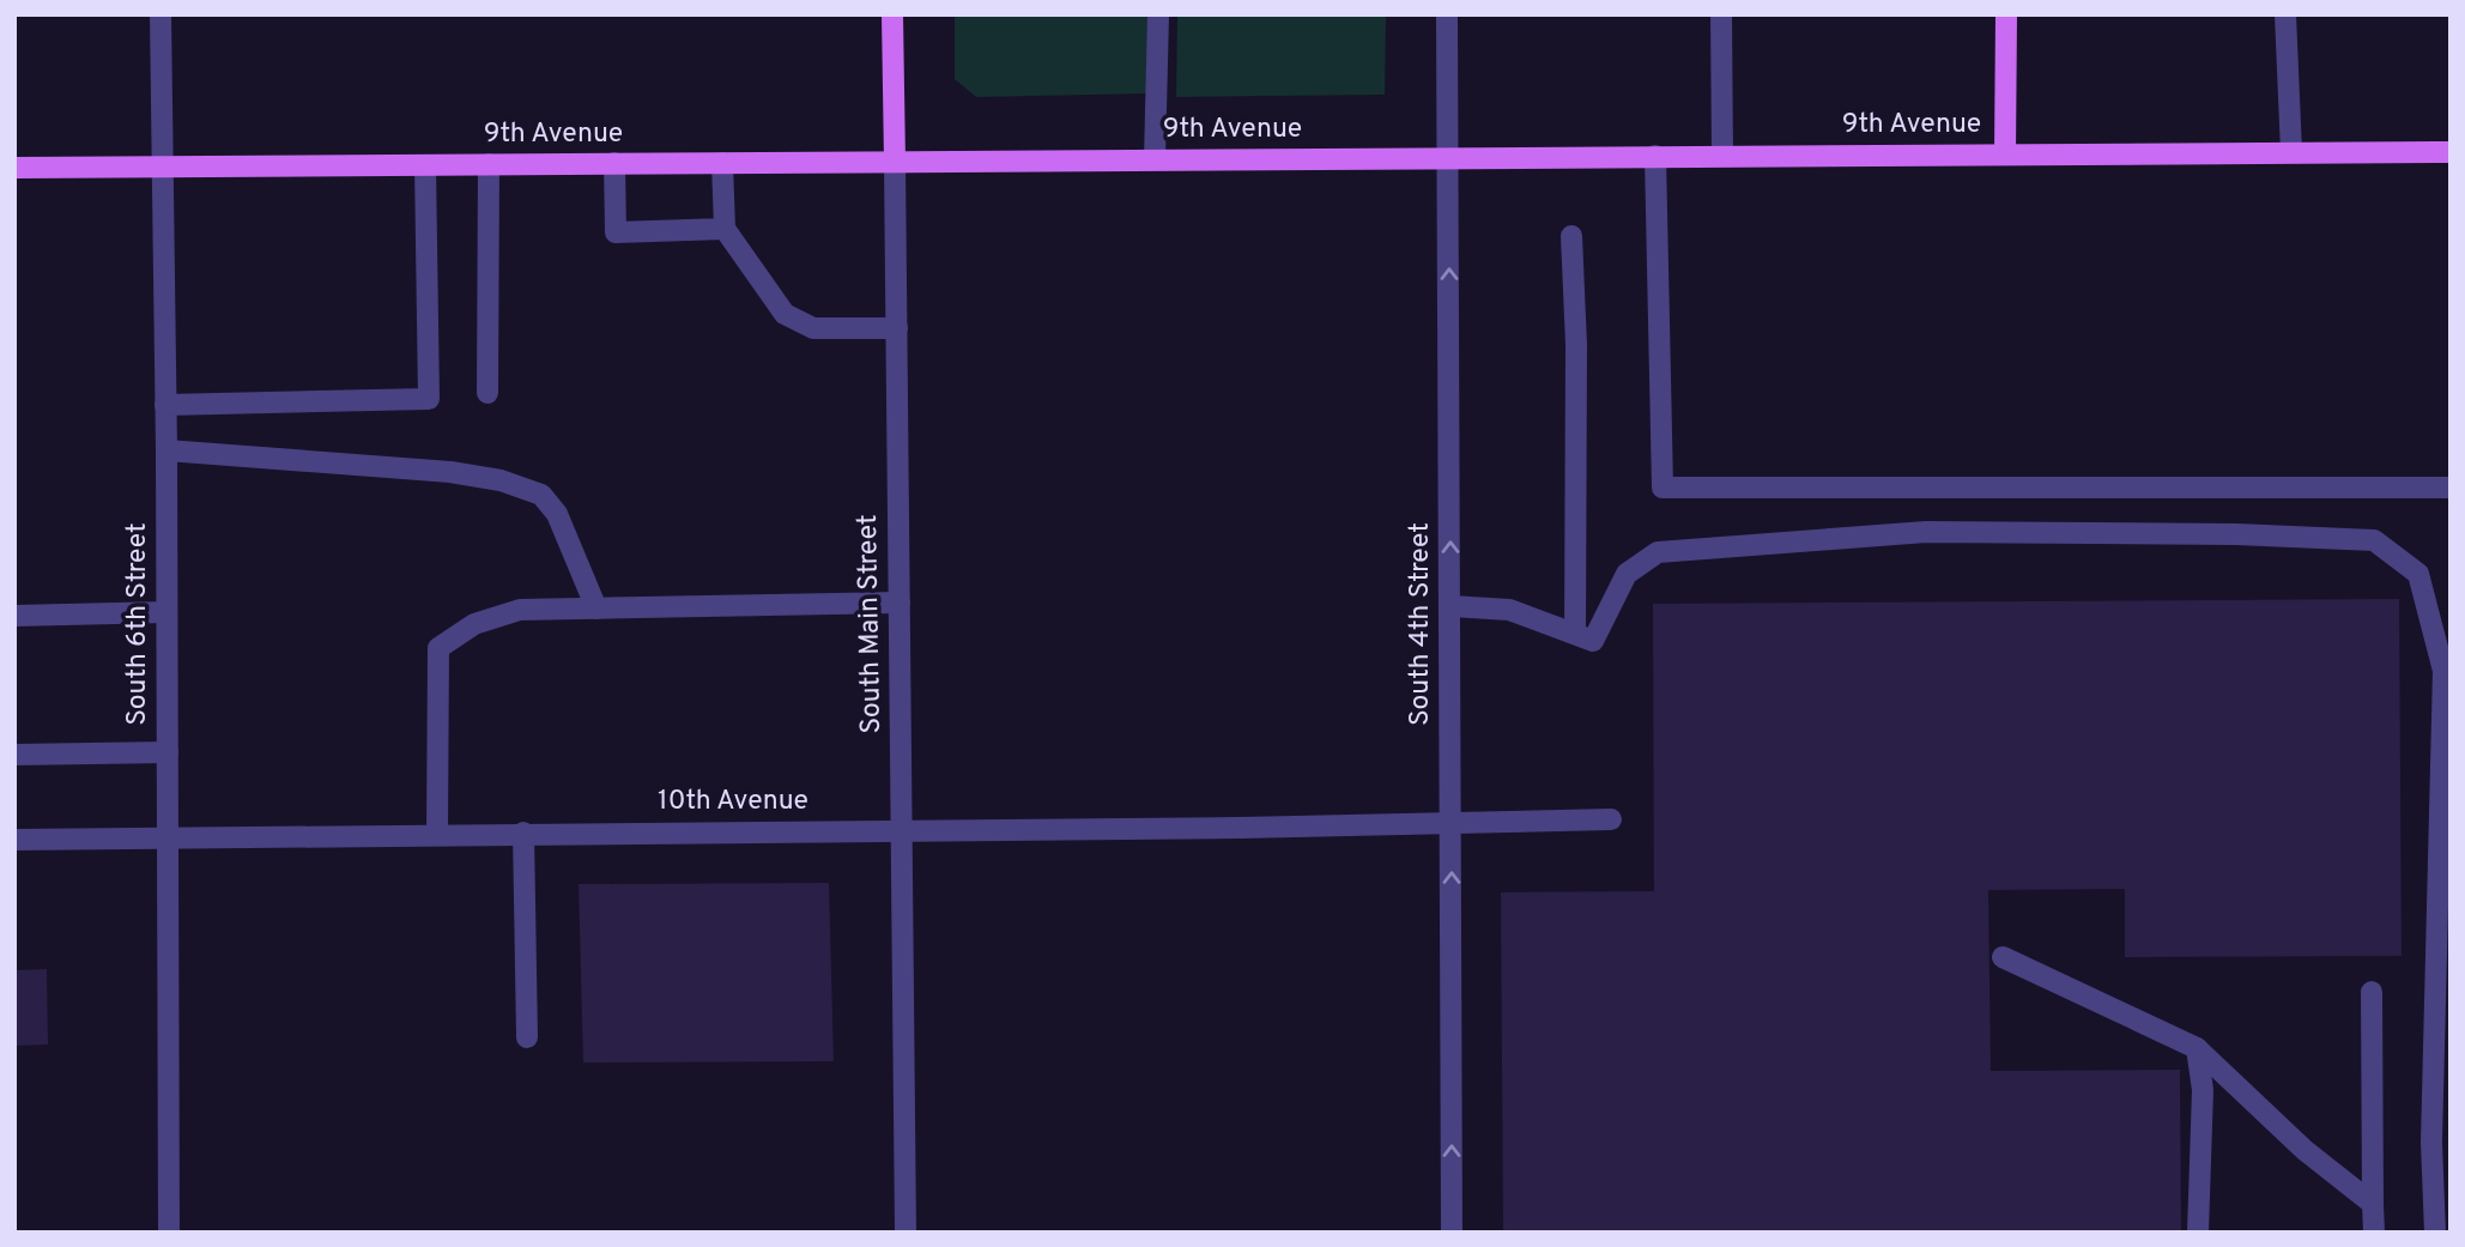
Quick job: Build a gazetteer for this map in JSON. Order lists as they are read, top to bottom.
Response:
{
  "streets": {
    "main road": ["9th Avenue", "South Main Street"],
    "street": ["South 6th Street", "South 4th Street", "10th Avenue"]
  },
  "crossings": [
    ["9th Avenue", "South 6th Street"],
    ["9th Avenue", "South Main Street"],
    ["9th Avenue", "South 4th Street"],
    ["South 6th Street", "10th Avenue"],
    ["South Main Street", "10th Avenue"],
    ["South 4th Street", "10th Avenue"]
  ]
}
